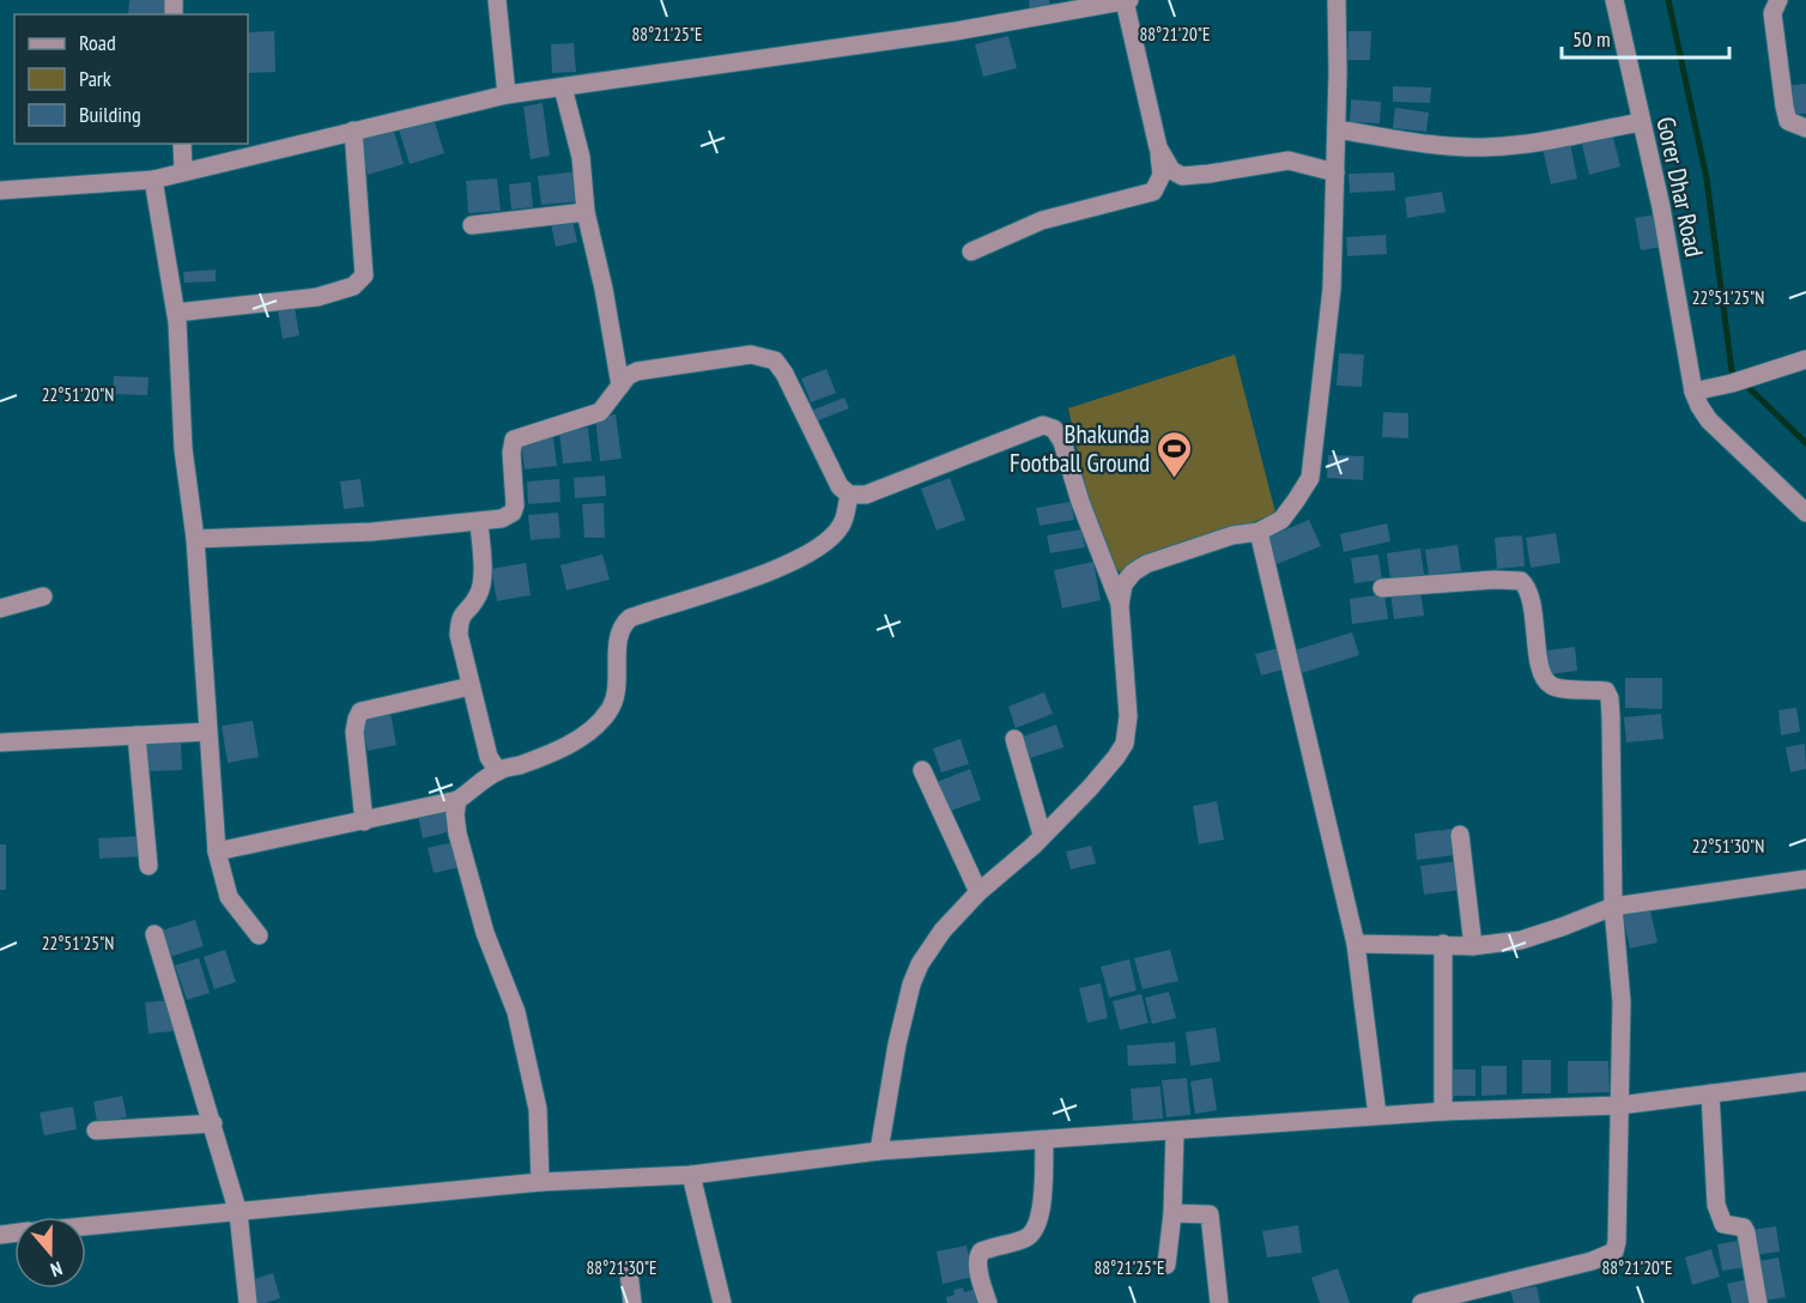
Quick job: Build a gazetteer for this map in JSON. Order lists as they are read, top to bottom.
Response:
{
  "streets": {
    "street": ["Gorer Dhar Road"]
  },
  "places": {
    "sports": ["Bhakunda Football Ground"]
  },
  "legend": ["Road", "Park", "Building"],
  "scale_bar": "50 m",
  "north": "bottom",
  "coordinates": [
    "88°21'25\"E",
    "88°21'20\"E",
    "22°51'25\"N",
    "22°51'20\"N",
    "22°51'30\"N",
    "88°21'30\"E"
  ]
}
